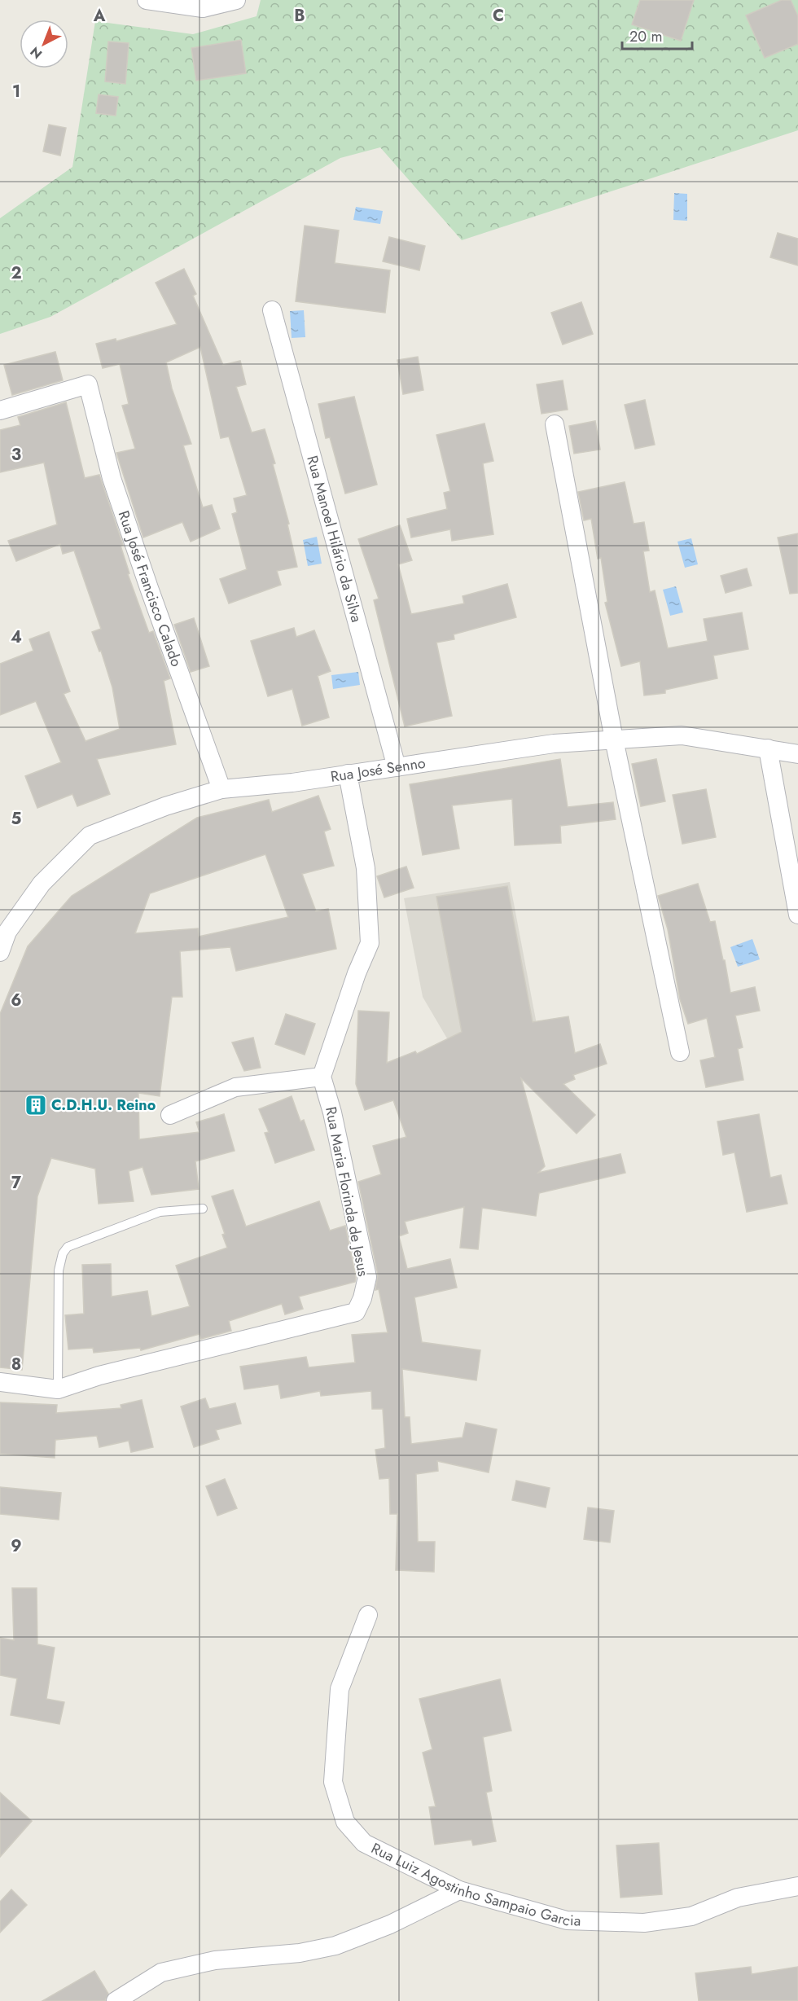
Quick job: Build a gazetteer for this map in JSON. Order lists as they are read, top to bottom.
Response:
{
  "streets": {
    "street": [
      "Rua Manoel Hilário da Silva",
      "Rua José Francisco Calado",
      "Rua José Senno",
      "Rua Maria Florinda de Jesus",
      "Rua Luiz Agostinho Sampaio Garcia"
    ]
  },
  "crossings": [
    ["Rua Manoel Hilário da Silva", "Rua José Senno"],
    ["Rua José Francisco Calado", "Rua José Senno"]
  ],
  "places": {
    "building": ["C.D.H.U. Reino"]
  },
  "scale_bar": "20 m",
  "north": "bottom left",
  "grid": {
    "columns": ["A", "B", "C"],
    "rows": [
      "1",
      "2",
      "3",
      "4",
      "5",
      "6",
      "7",
      "8",
      "9"
    ]
  }
}
